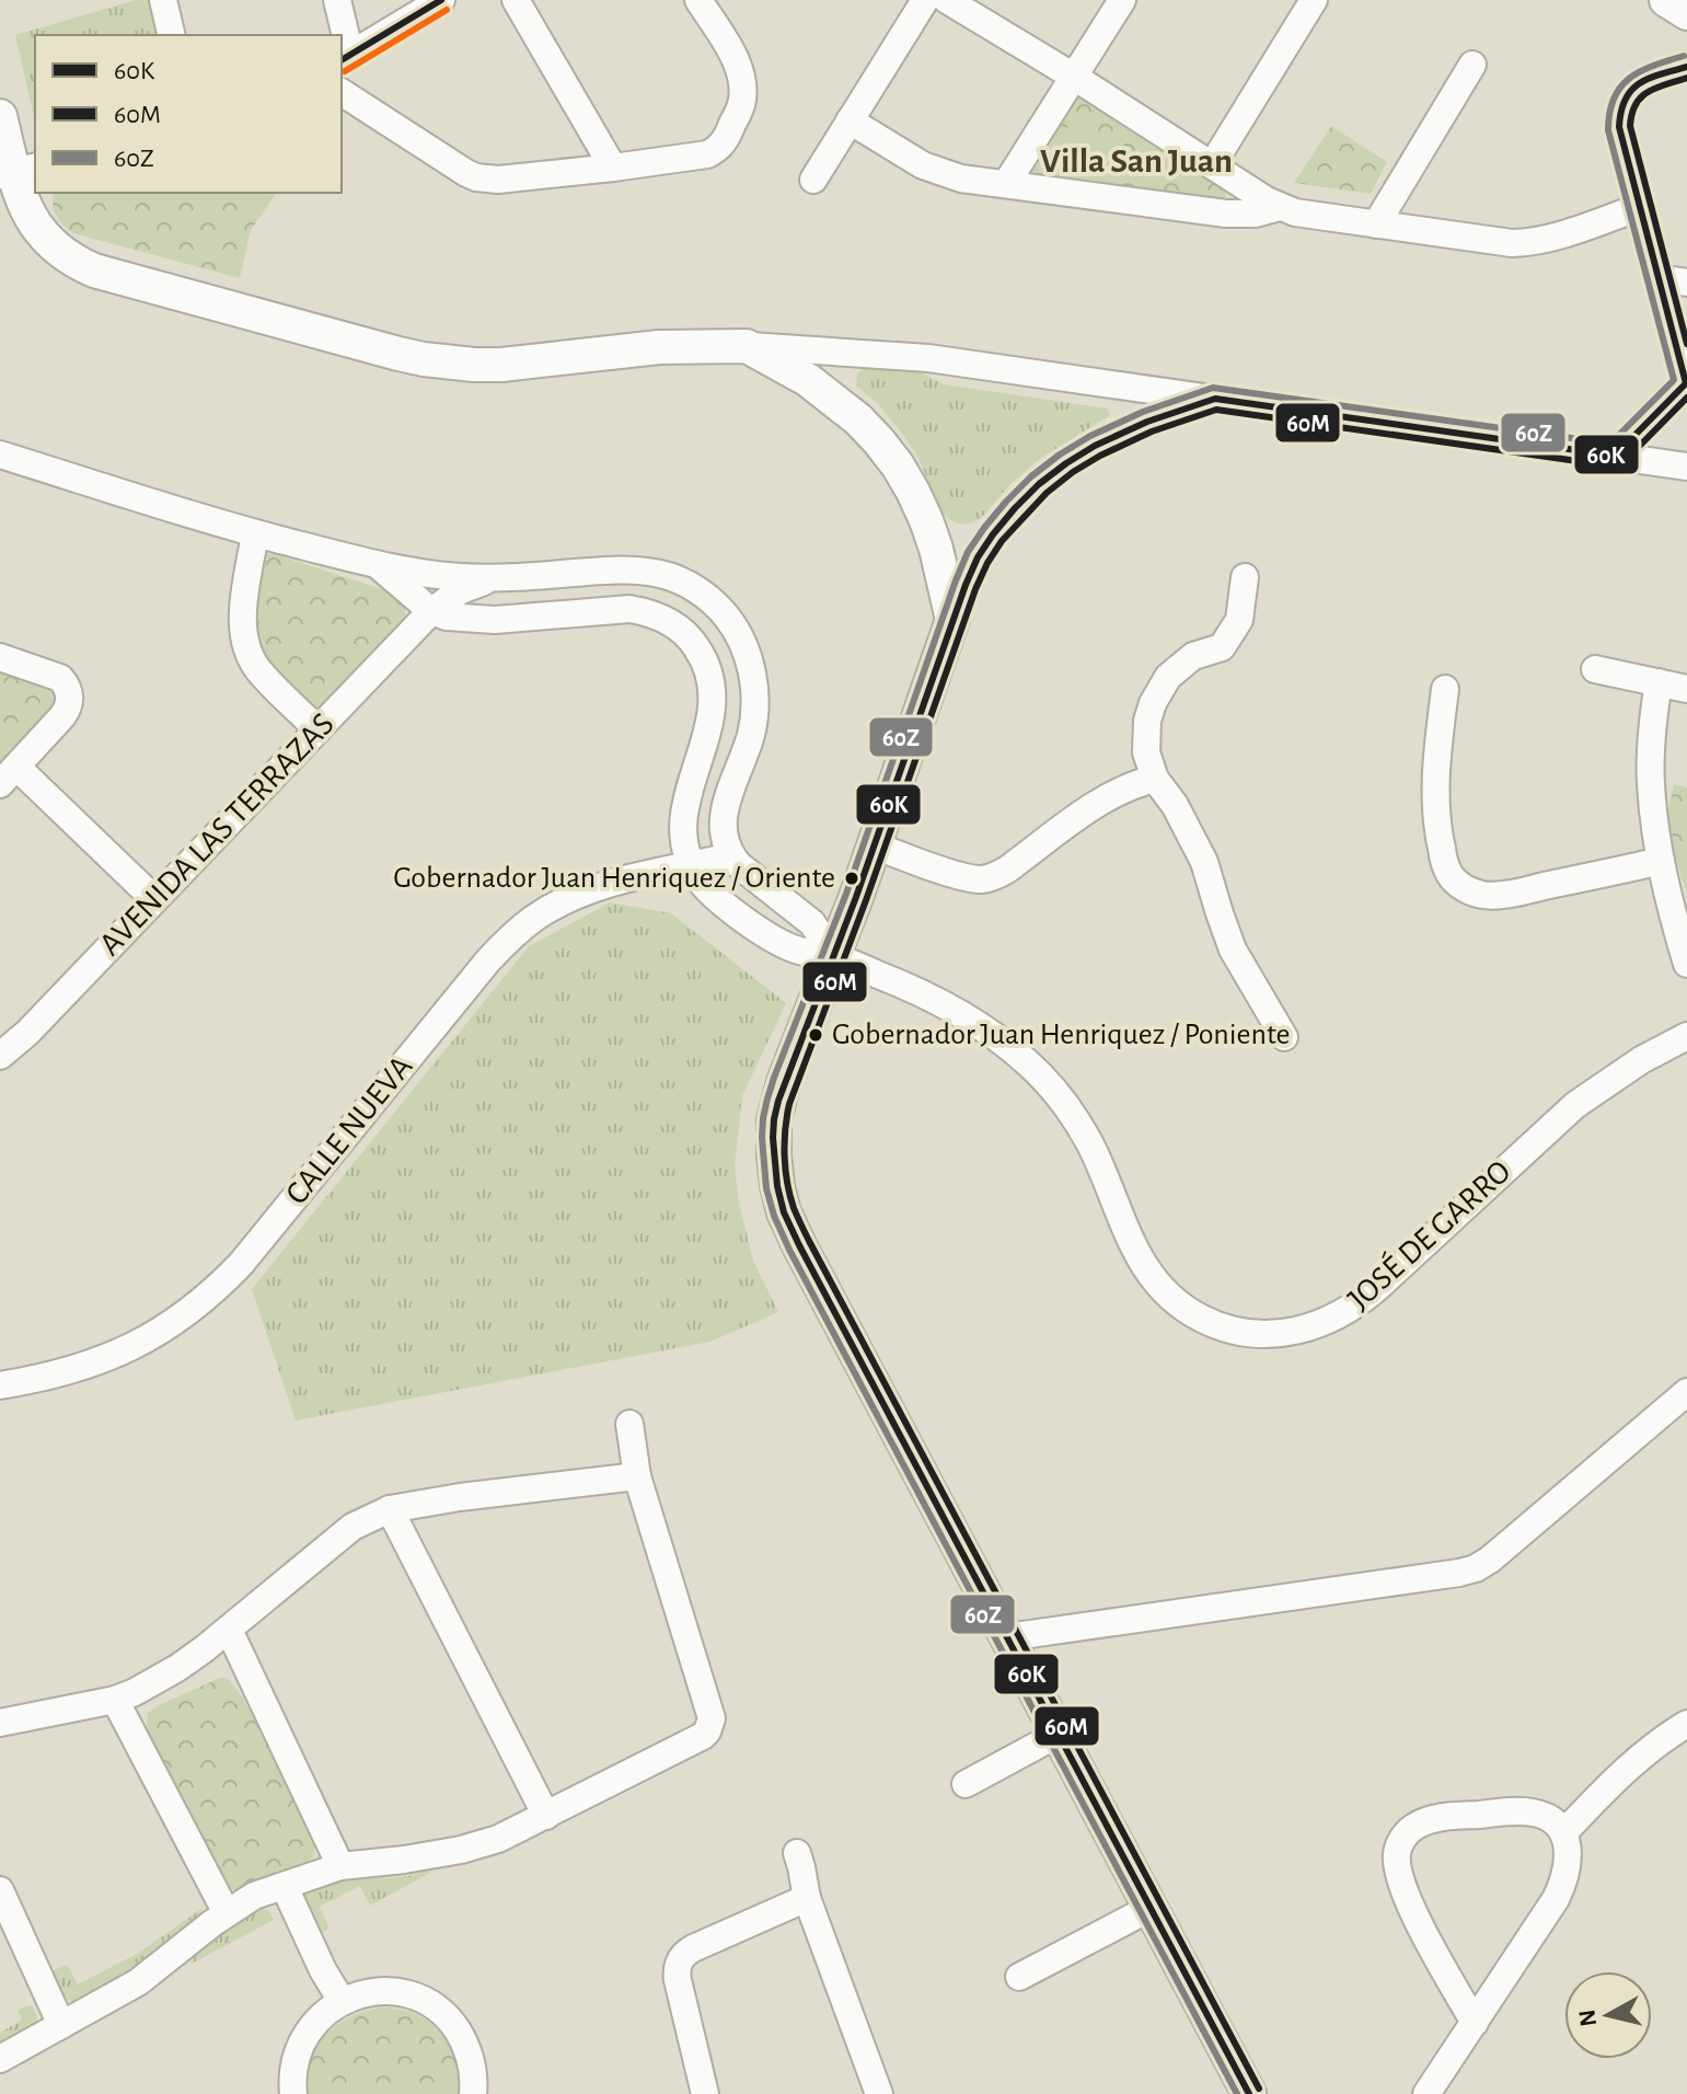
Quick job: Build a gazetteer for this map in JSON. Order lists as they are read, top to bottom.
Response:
{
  "streets": {
    "street": ["AVENIDA LAS TERRAZAS", "CALLE NUEVA", "JOSÉ DE GARRO"]
  },
  "crossings": [
    ["AVENIDA LAS TERRAZAS", "CALLE NUEVA"]
  ],
  "districts": ["Villa San Juan"],
  "places": ["Gobernador Juan Henriquez / Oriente", "Gobernador Juan Henriquez / Poniente"],
  "lines": ["transit line 60K", "transit line 60Z", "transit line 60M"],
  "legend": ["60K", "60M", "60Z"],
  "north": "left"
}
